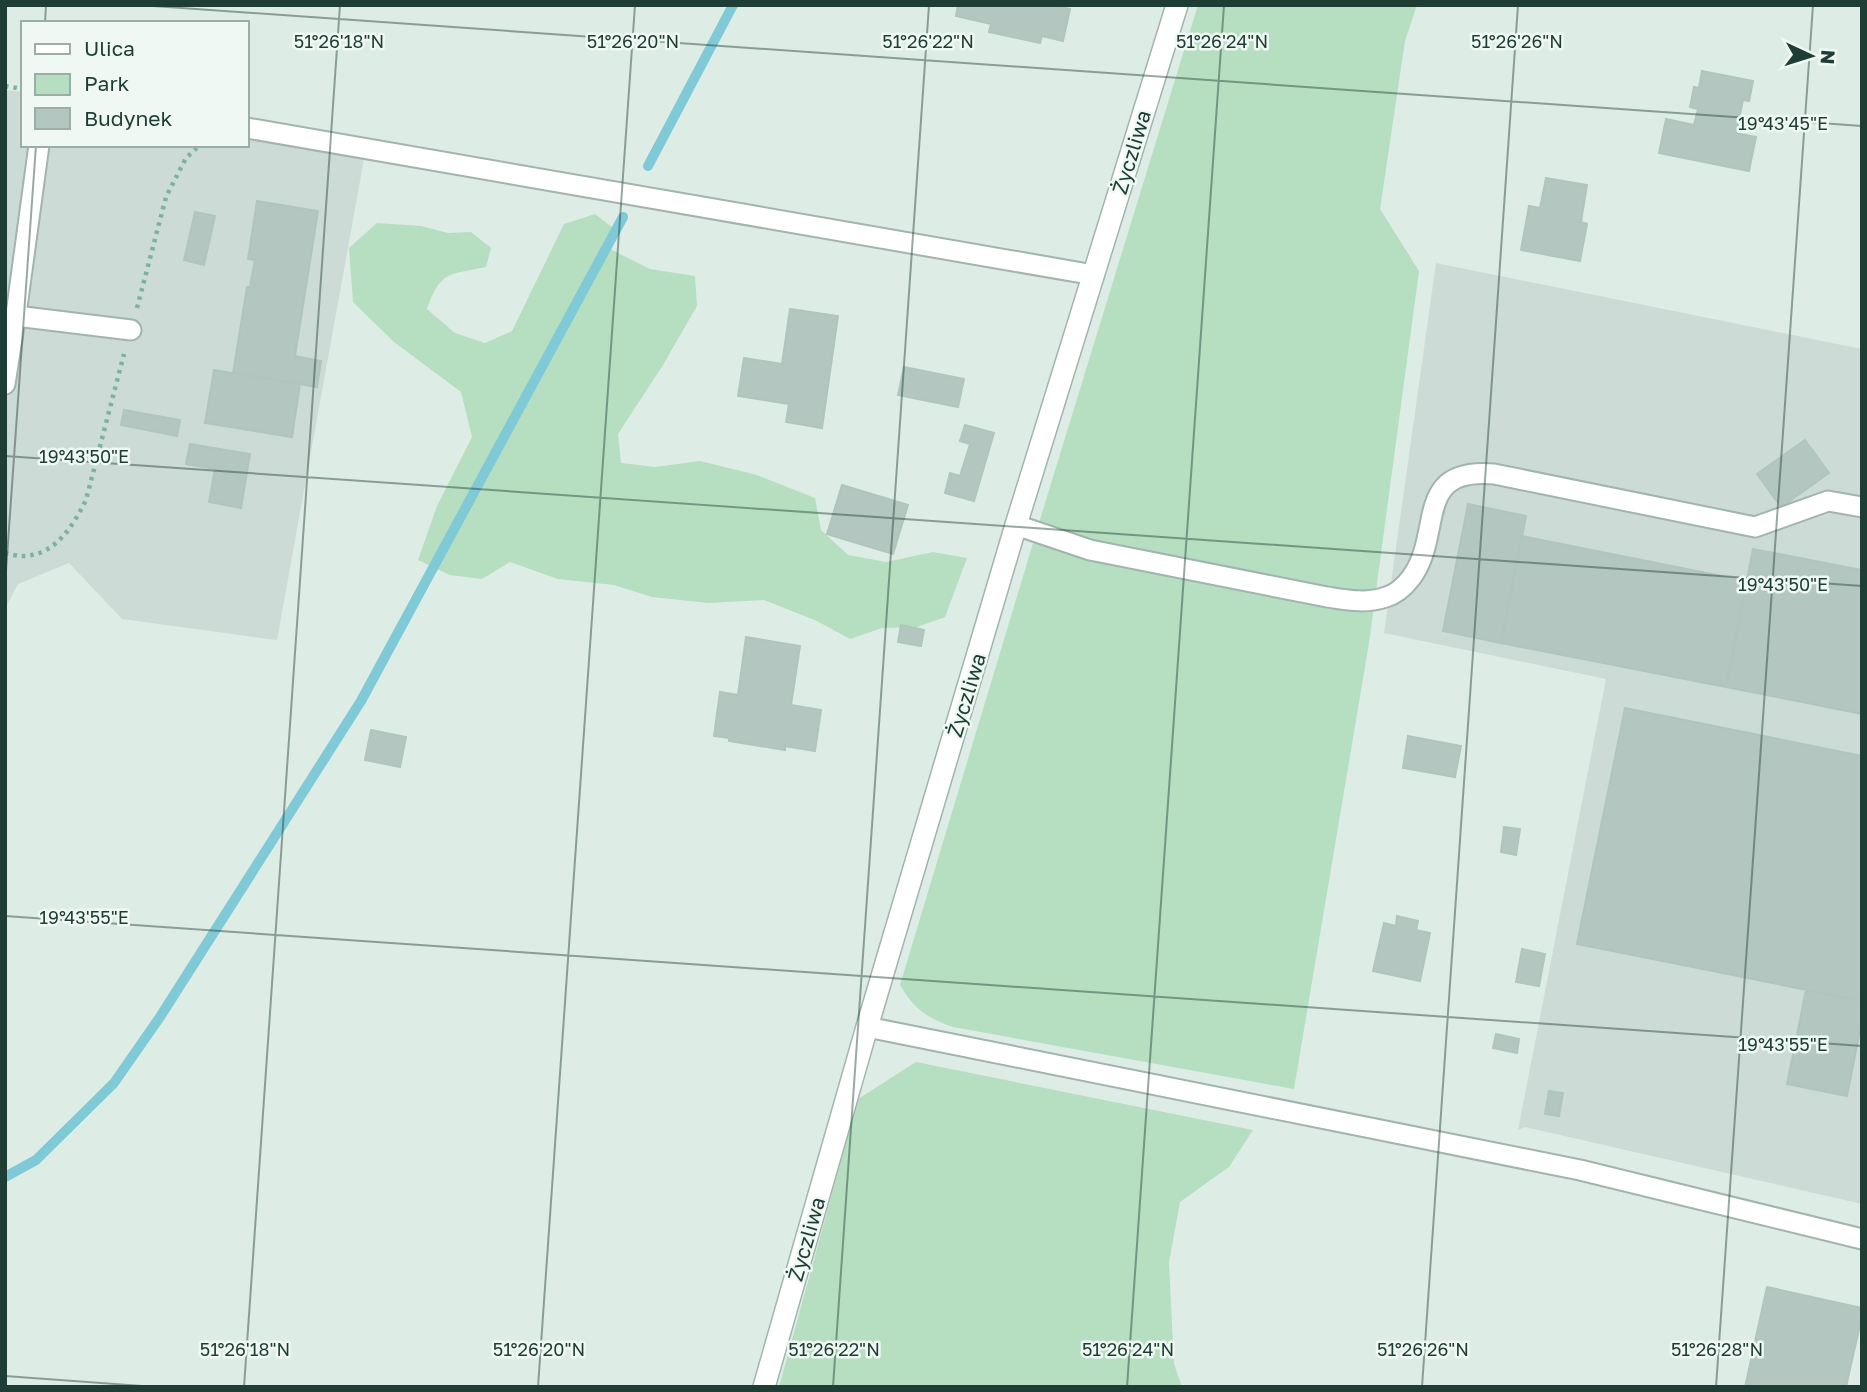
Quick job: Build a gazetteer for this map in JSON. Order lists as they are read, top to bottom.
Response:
{
  "streets": {
    "street": ["Życzliwa"]
  },
  "legend": ["Ulica", "Park", "Budynek"],
  "north": "right",
  "coordinates": [
    "51°26'18\"N",
    "51°26'20\"N",
    "51°26'22\"N",
    "51°26'24\"N",
    "51°26'26\"N",
    "19°43'45\"E",
    "19°43'50\"E",
    "19°43'55\"E",
    "51°26'28\"N"
  ]
}
